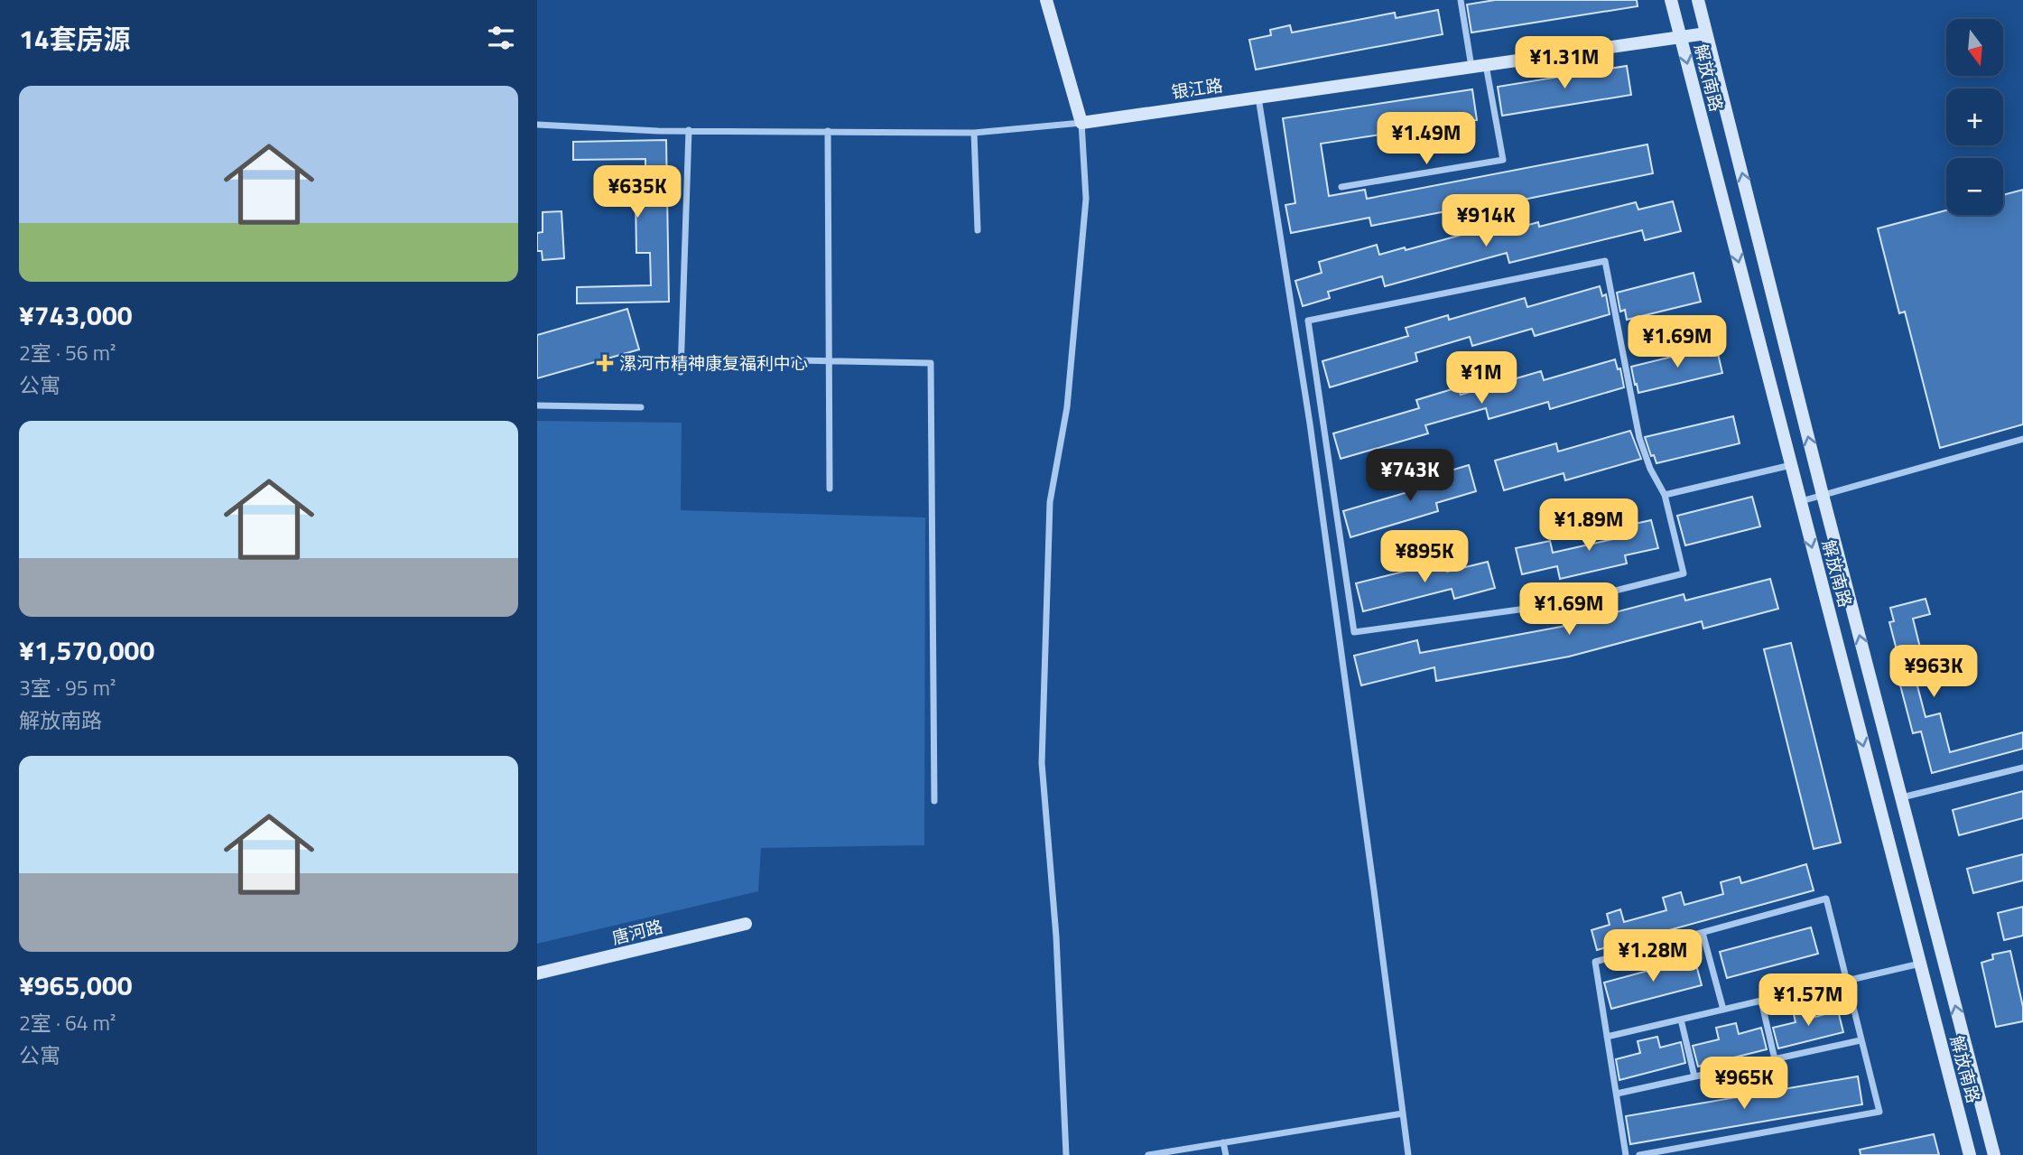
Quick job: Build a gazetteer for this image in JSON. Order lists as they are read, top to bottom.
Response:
{
  "streets": {
    "main road": ["解放南路", "银江路", "唐河路"]
  },
  "crossings": [
    ["解放南路", "银江路"]
  ],
  "places": {
    "health": ["漯河市精神康复福利中心"]
  },
  "north": "bottom",
  "page": {
    "heading": "14套房源",
    "map_buttons": ["+", "−"],
    "price": [
      "¥1.31M",
      "¥1.49M",
      "¥635K",
      "¥914K",
      "¥1.69M",
      "¥1M",
      "¥743K",
      "¥1.89M",
      "¥895K",
      "¥1.69M",
      "¥963K",
      "¥1.28M",
      "¥1.57M",
      "¥965K"
    ],
    "list": [
      {
        "name": "¥743,000",
        "note": "2室 · 56 m² · 公寓"
      },
      {
        "name": "¥1,570,000",
        "note": "3室 · 95 m² · 解放南路"
      },
      {
        "name": "¥965,000",
        "note": "2室 · 64 m² · 公寓"
      }
    ]
  }
}
